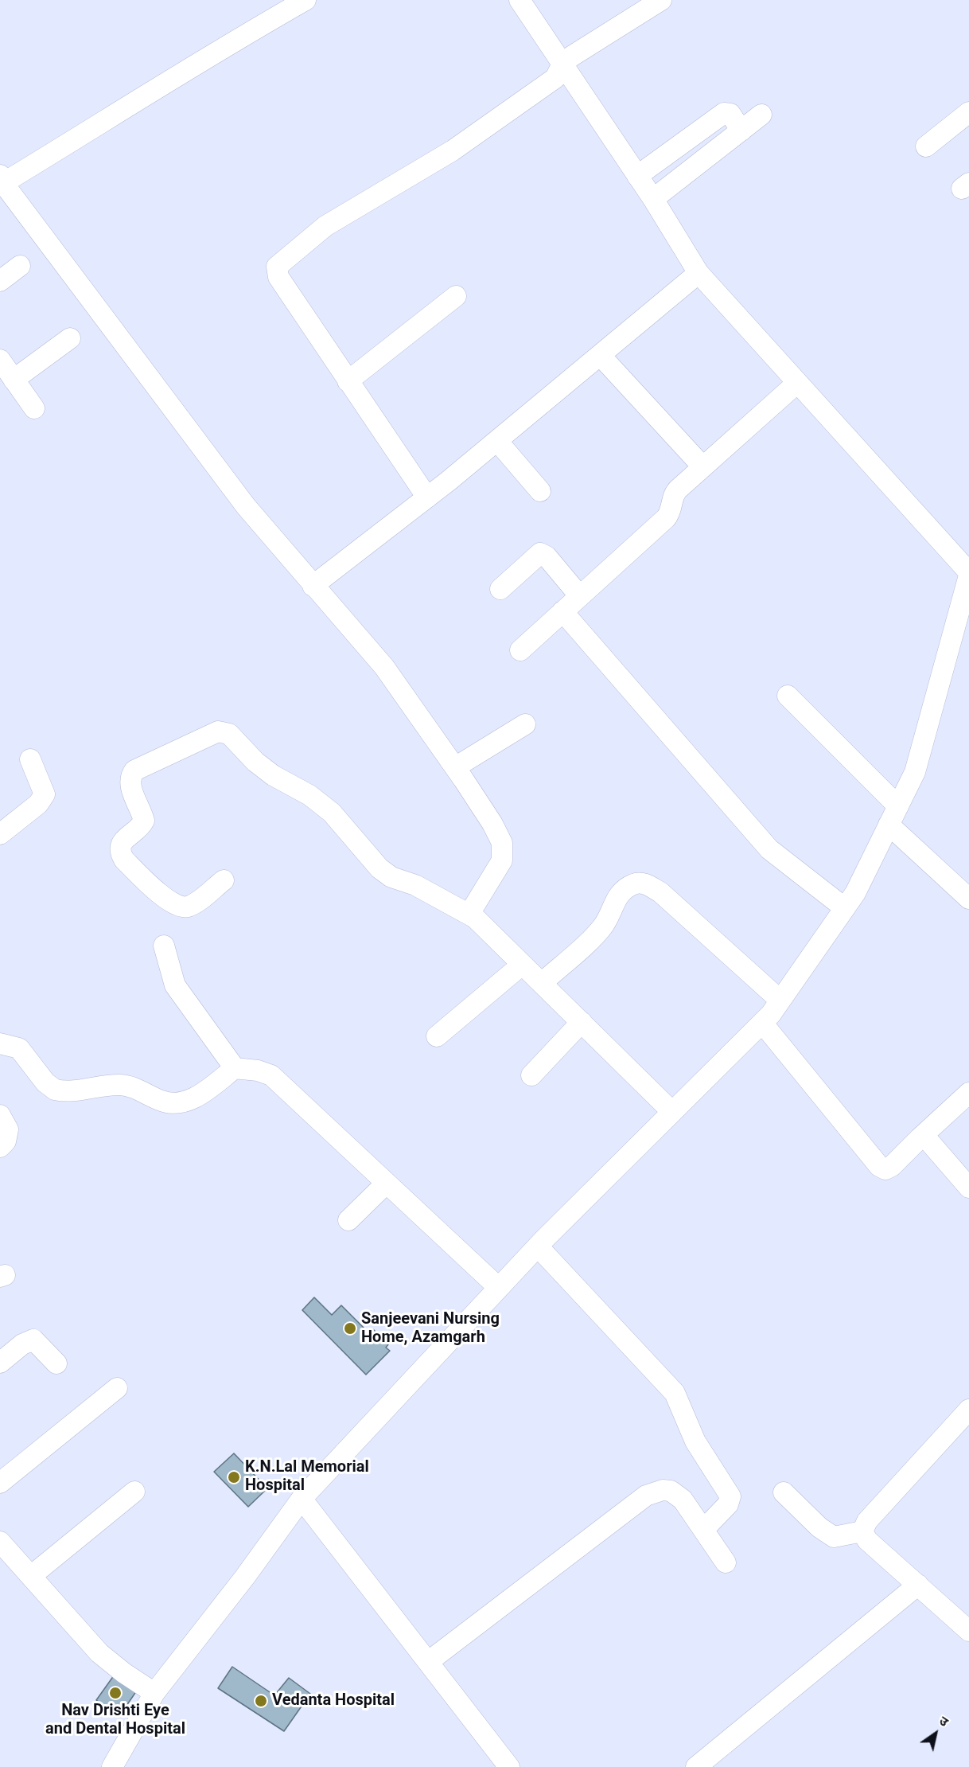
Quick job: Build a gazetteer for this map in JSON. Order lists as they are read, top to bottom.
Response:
{
  "places": [
    "Sanjeevani Nursing Home, Azamgarh",
    "K.N.Lal Memorial Hospital",
    "Nav Drishti Eye and Dental Hospital",
    "Vedanta Hospital"
  ],
  "north": "top right"
}
